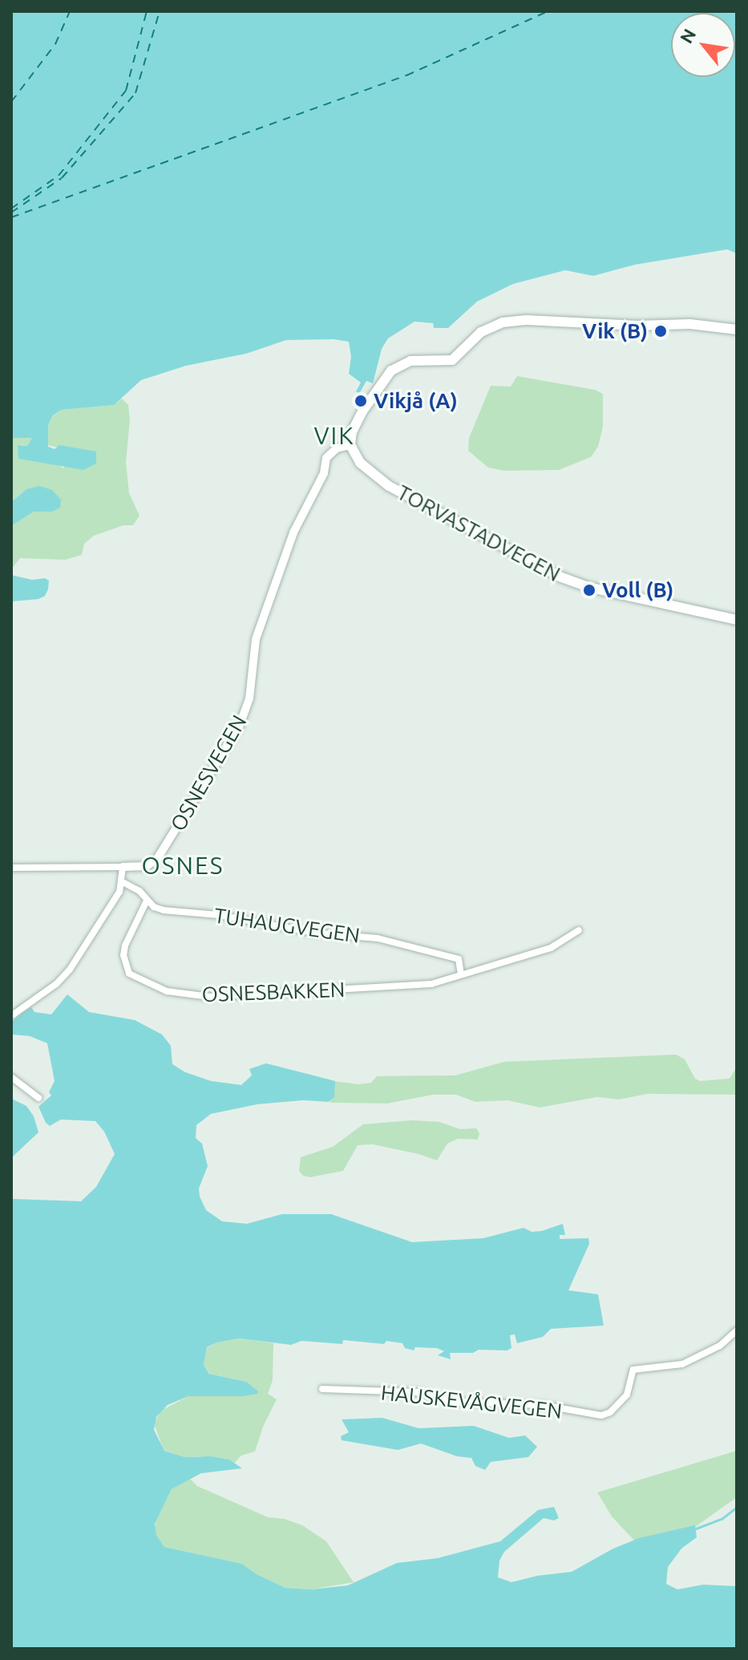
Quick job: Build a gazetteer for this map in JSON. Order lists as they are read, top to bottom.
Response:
{
  "streets": {
    "main road": ["TORVASTADVEGEN"],
    "street": [
      "OSNESVEGEN",
      "TUHAUGVEGEN",
      "OSNESBAKKEN",
      "HAUSKEVÅGVEGEN"
    ]
  },
  "crossings": [
    ["TORVASTADVEGEN", "OSNESVEGEN"],
    ["TUHAUGVEGEN", "OSNESBAKKEN"]
  ],
  "districts": ["VIK", "OSNES"],
  "places": ["Vik (B)", "Vikjå (A)", "Voll (B)"],
  "north": "top left"
}
